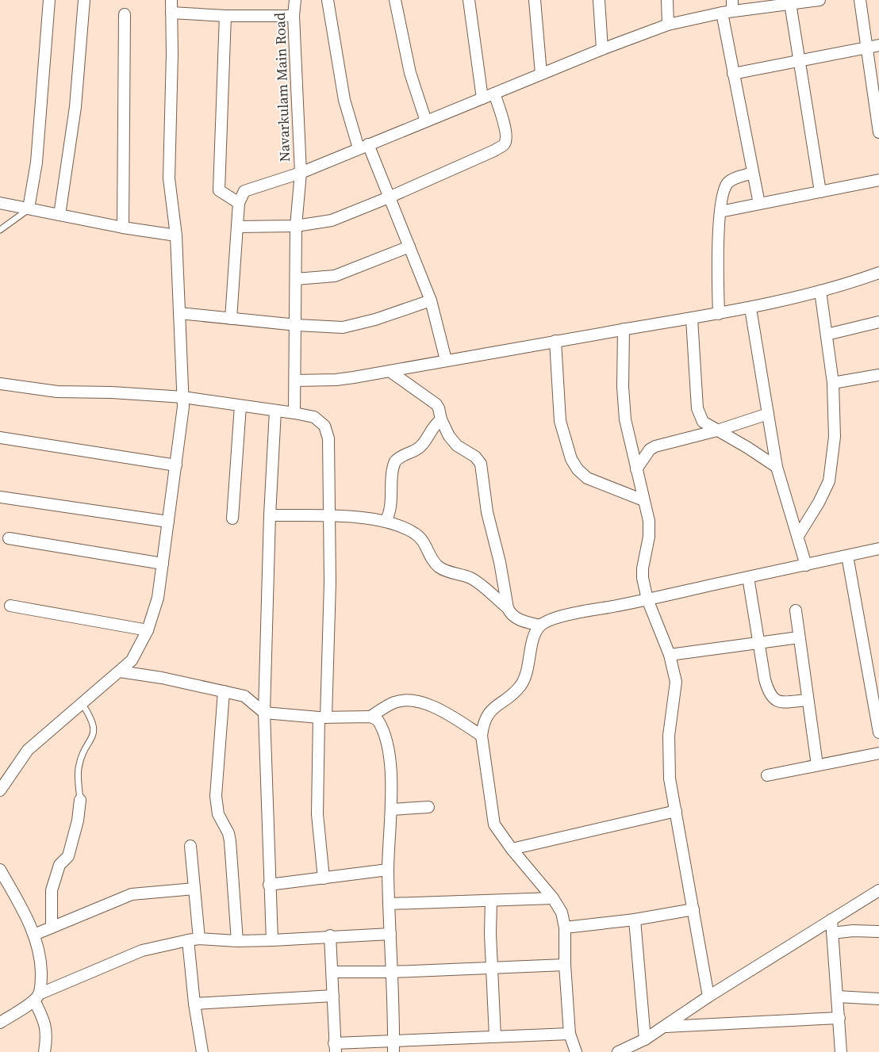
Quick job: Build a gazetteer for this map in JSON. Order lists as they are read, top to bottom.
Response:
{
  "streets": {
    "street": ["Navarkulam Main Road"]
  }
}
